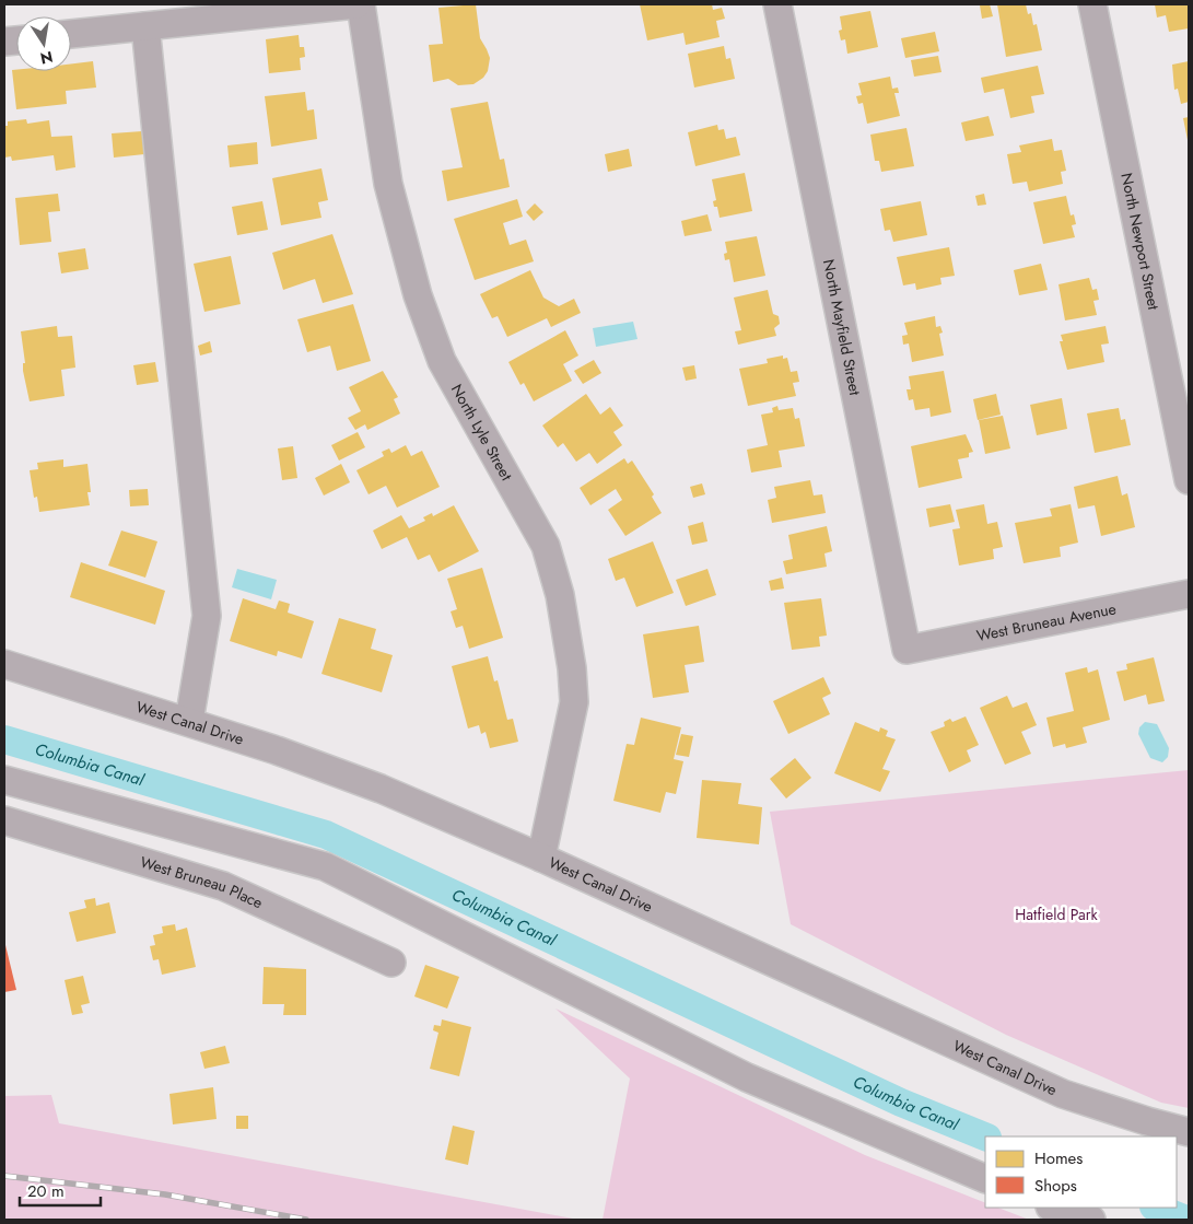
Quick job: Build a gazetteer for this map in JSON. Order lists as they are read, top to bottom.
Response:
{
  "streets": {
    "street": [
      "North Newport Street",
      "North Mayfield Street",
      "North Lyle Street",
      "West Bruneau Avenue",
      "West Canal Drive",
      "West Bruneau Place"
    ]
  },
  "crossings": [
    ["North Mayfield Street", "West Bruneau Avenue"],
    ["North Lyle Street", "West Canal Drive"]
  ],
  "water": ["Columbia Canal"],
  "parks": ["Hatfield Park"],
  "legend": ["Homes", "Shops"],
  "scale_bar": "20 m",
  "north": "bottom"
}
